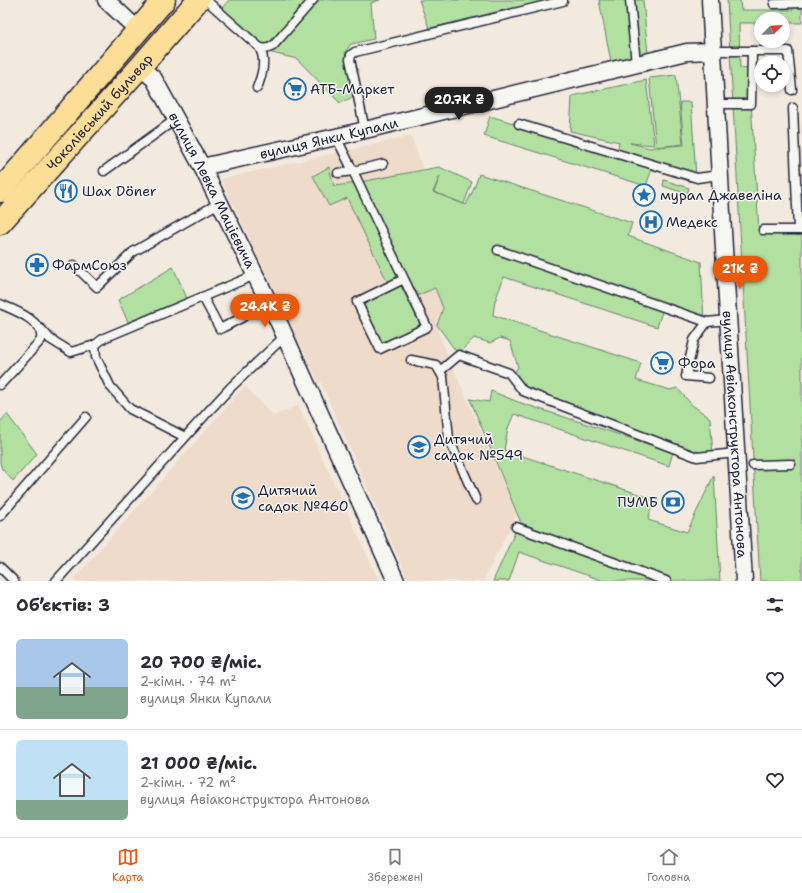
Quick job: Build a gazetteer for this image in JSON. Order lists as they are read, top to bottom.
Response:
{
  "streets": {
    "main road": ["Чоколівський бульвар"],
    "street": ["вулиця Янки Купали", "вулиця Левка Мацієвича", "вулиця Авіаконструктора Антонова"]
  },
  "crossings": [
    ["Чоколівський бульвар", "вулиця Левка Мацієвича"],
    ["вулиця Янки Купали", "вулиця Левка Мацієвича"],
    ["вулиця Янки Купали", "вулиця Авіаконструктора Антонова"]
  ],
  "places": {
    "supermarket": ["АТБ-Маркет", "Фора"],
    "restaurant": ["Шах Döner"],
    "place": ["мурал Джавеліна"],
    "hospital": ["Медекс"],
    "pharmacy": ["ФармСоюз"],
    "school or university": ["Дитячий садок №549", "Дитячий садок №460"],
    "bank": ["ПУМБ"]
  },
  "north": "top right",
  "page": {
    "price": ["20.7K ₴", "21K ₴", "24.4K ₴"],
    "heading": "Об’єктів: 3",
    "list": [
      {
        "name": "20 700 ₴/міс.",
        "note": "2-кімн. · 74 m² · вулиця Янки Купали"
      },
      {
        "name": "21 000 ₴/міс.",
        "note": "2-кімн. · 72 m² · вулиця Авіаконструктора Антонова"
      }
    ],
    "tabs": ["Карта", "Збережені", "Головна"]
  }
}
